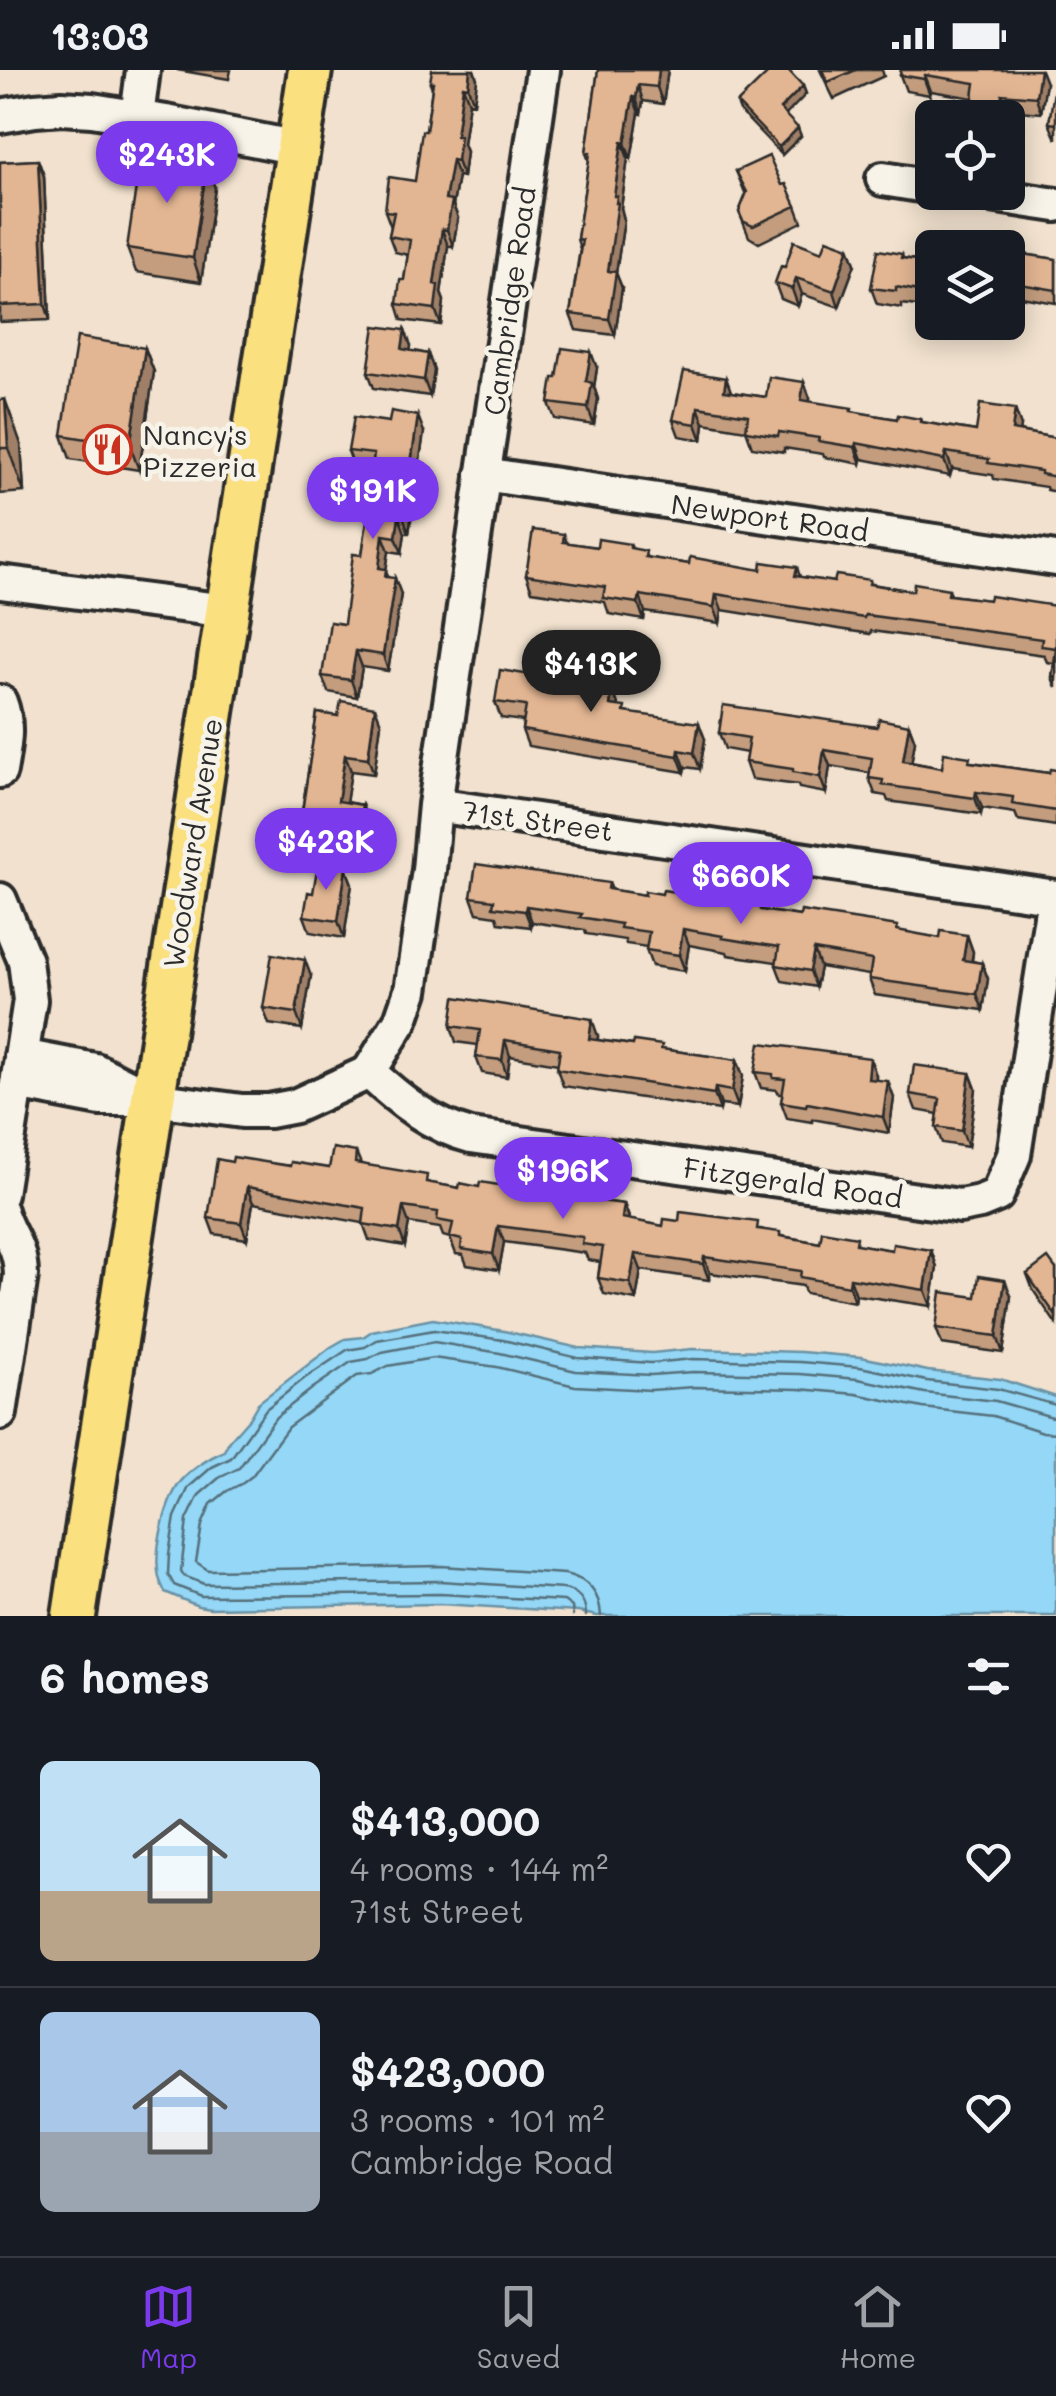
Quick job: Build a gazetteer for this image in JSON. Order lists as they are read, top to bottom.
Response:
{
  "streets": {
    "main road": ["Woodward Avenue"],
    "street": [
      "Cambridge Road",
      "Newport Road",
      "71st Street",
      "Fitzgerald Road"
    ]
  },
  "crossings": [
    ["Cambridge Road", "Newport Road"],
    ["Cambridge Road", "71st Street"],
    ["Cambridge Road", "Fitzgerald Road"],
    ["71st Street", "Fitzgerald Road"]
  ],
  "places": {
    "restaurant": ["Nancy's Pizzeria"]
  },
  "page": {
    "status": "13:03",
    "price": [
      "$243K",
      "$191K",
      "$413K",
      "$423K",
      "$660K",
      "$196K"
    ],
    "heading": "6 homes",
    "list": [
      {
        "name": "$413,000",
        "note": "4 rooms · 144 m² · 71st Street"
      },
      {
        "name": "$423,000",
        "note": "3 rooms · 101 m² · Cambridge Road"
      }
    ],
    "tabs": ["Map", "Saved", "Home"]
  }
}
